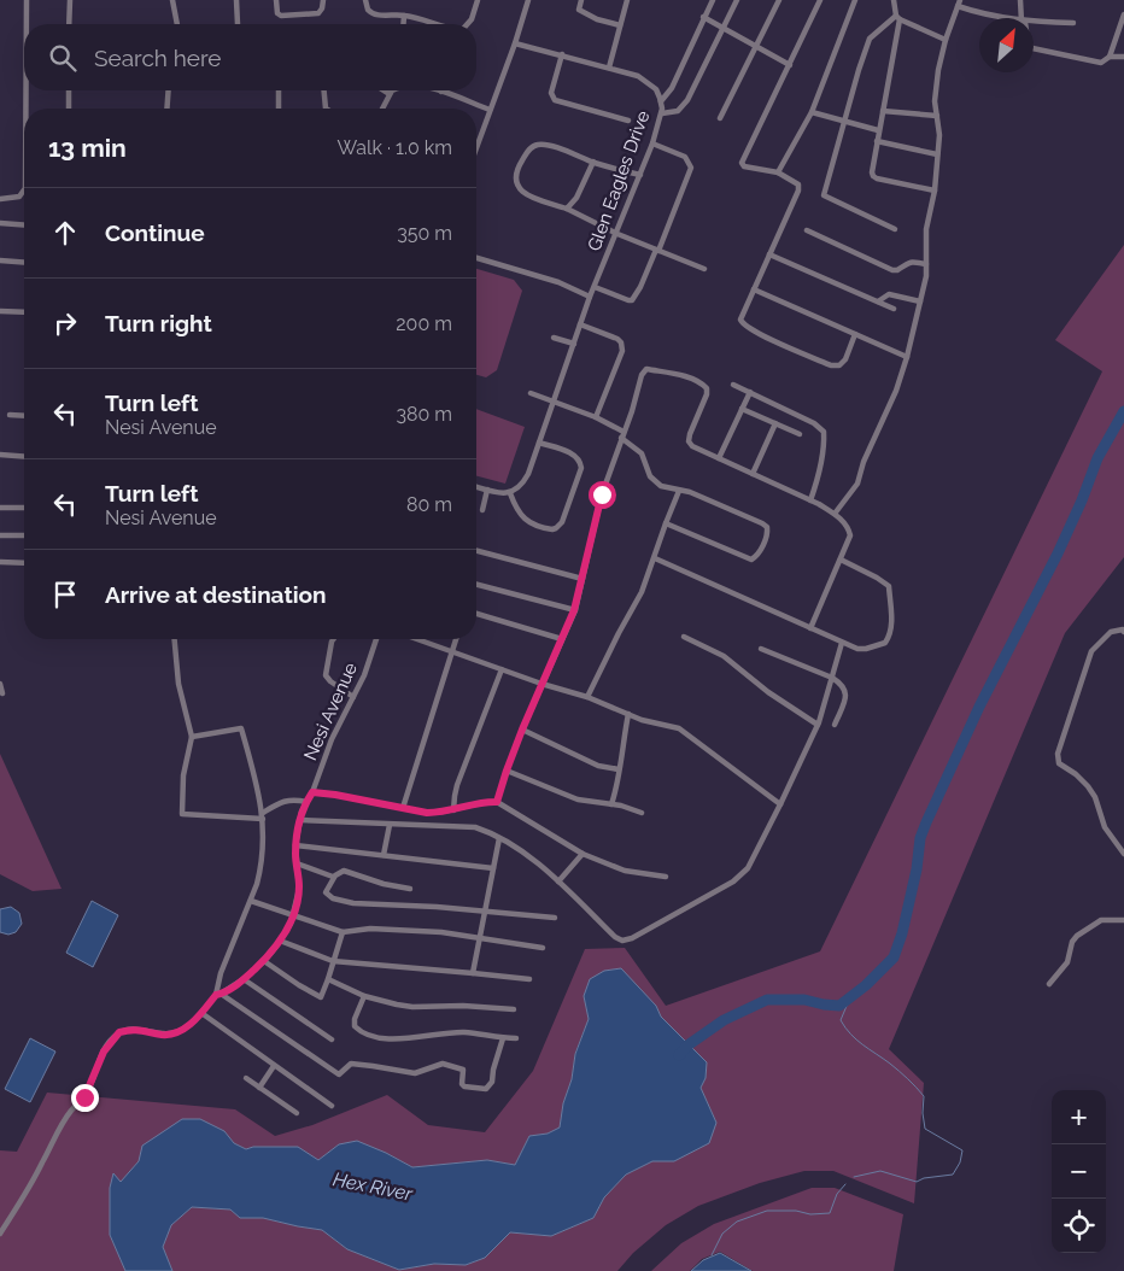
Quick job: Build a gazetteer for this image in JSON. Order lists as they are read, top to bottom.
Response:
{
  "streets": {
    "street": ["Glen Eagles Drive", "Nesi Avenue"]
  },
  "water": ["Hex River"],
  "north": "top right",
  "page": {
    "search": "Search here",
    "heading": ["13 min", "Walk · 1.0 km"],
    "list": [
      ["Continue", "350 m"],
      ["Turn right", "200 m"],
      ["Turn left", "Nesi Avenue", "380 m"],
      ["Turn left", "Nesi Avenue", "80 m"],
      "Arrive at destination"
    ],
    "map_buttons": ["+", "−"]
  }
}
